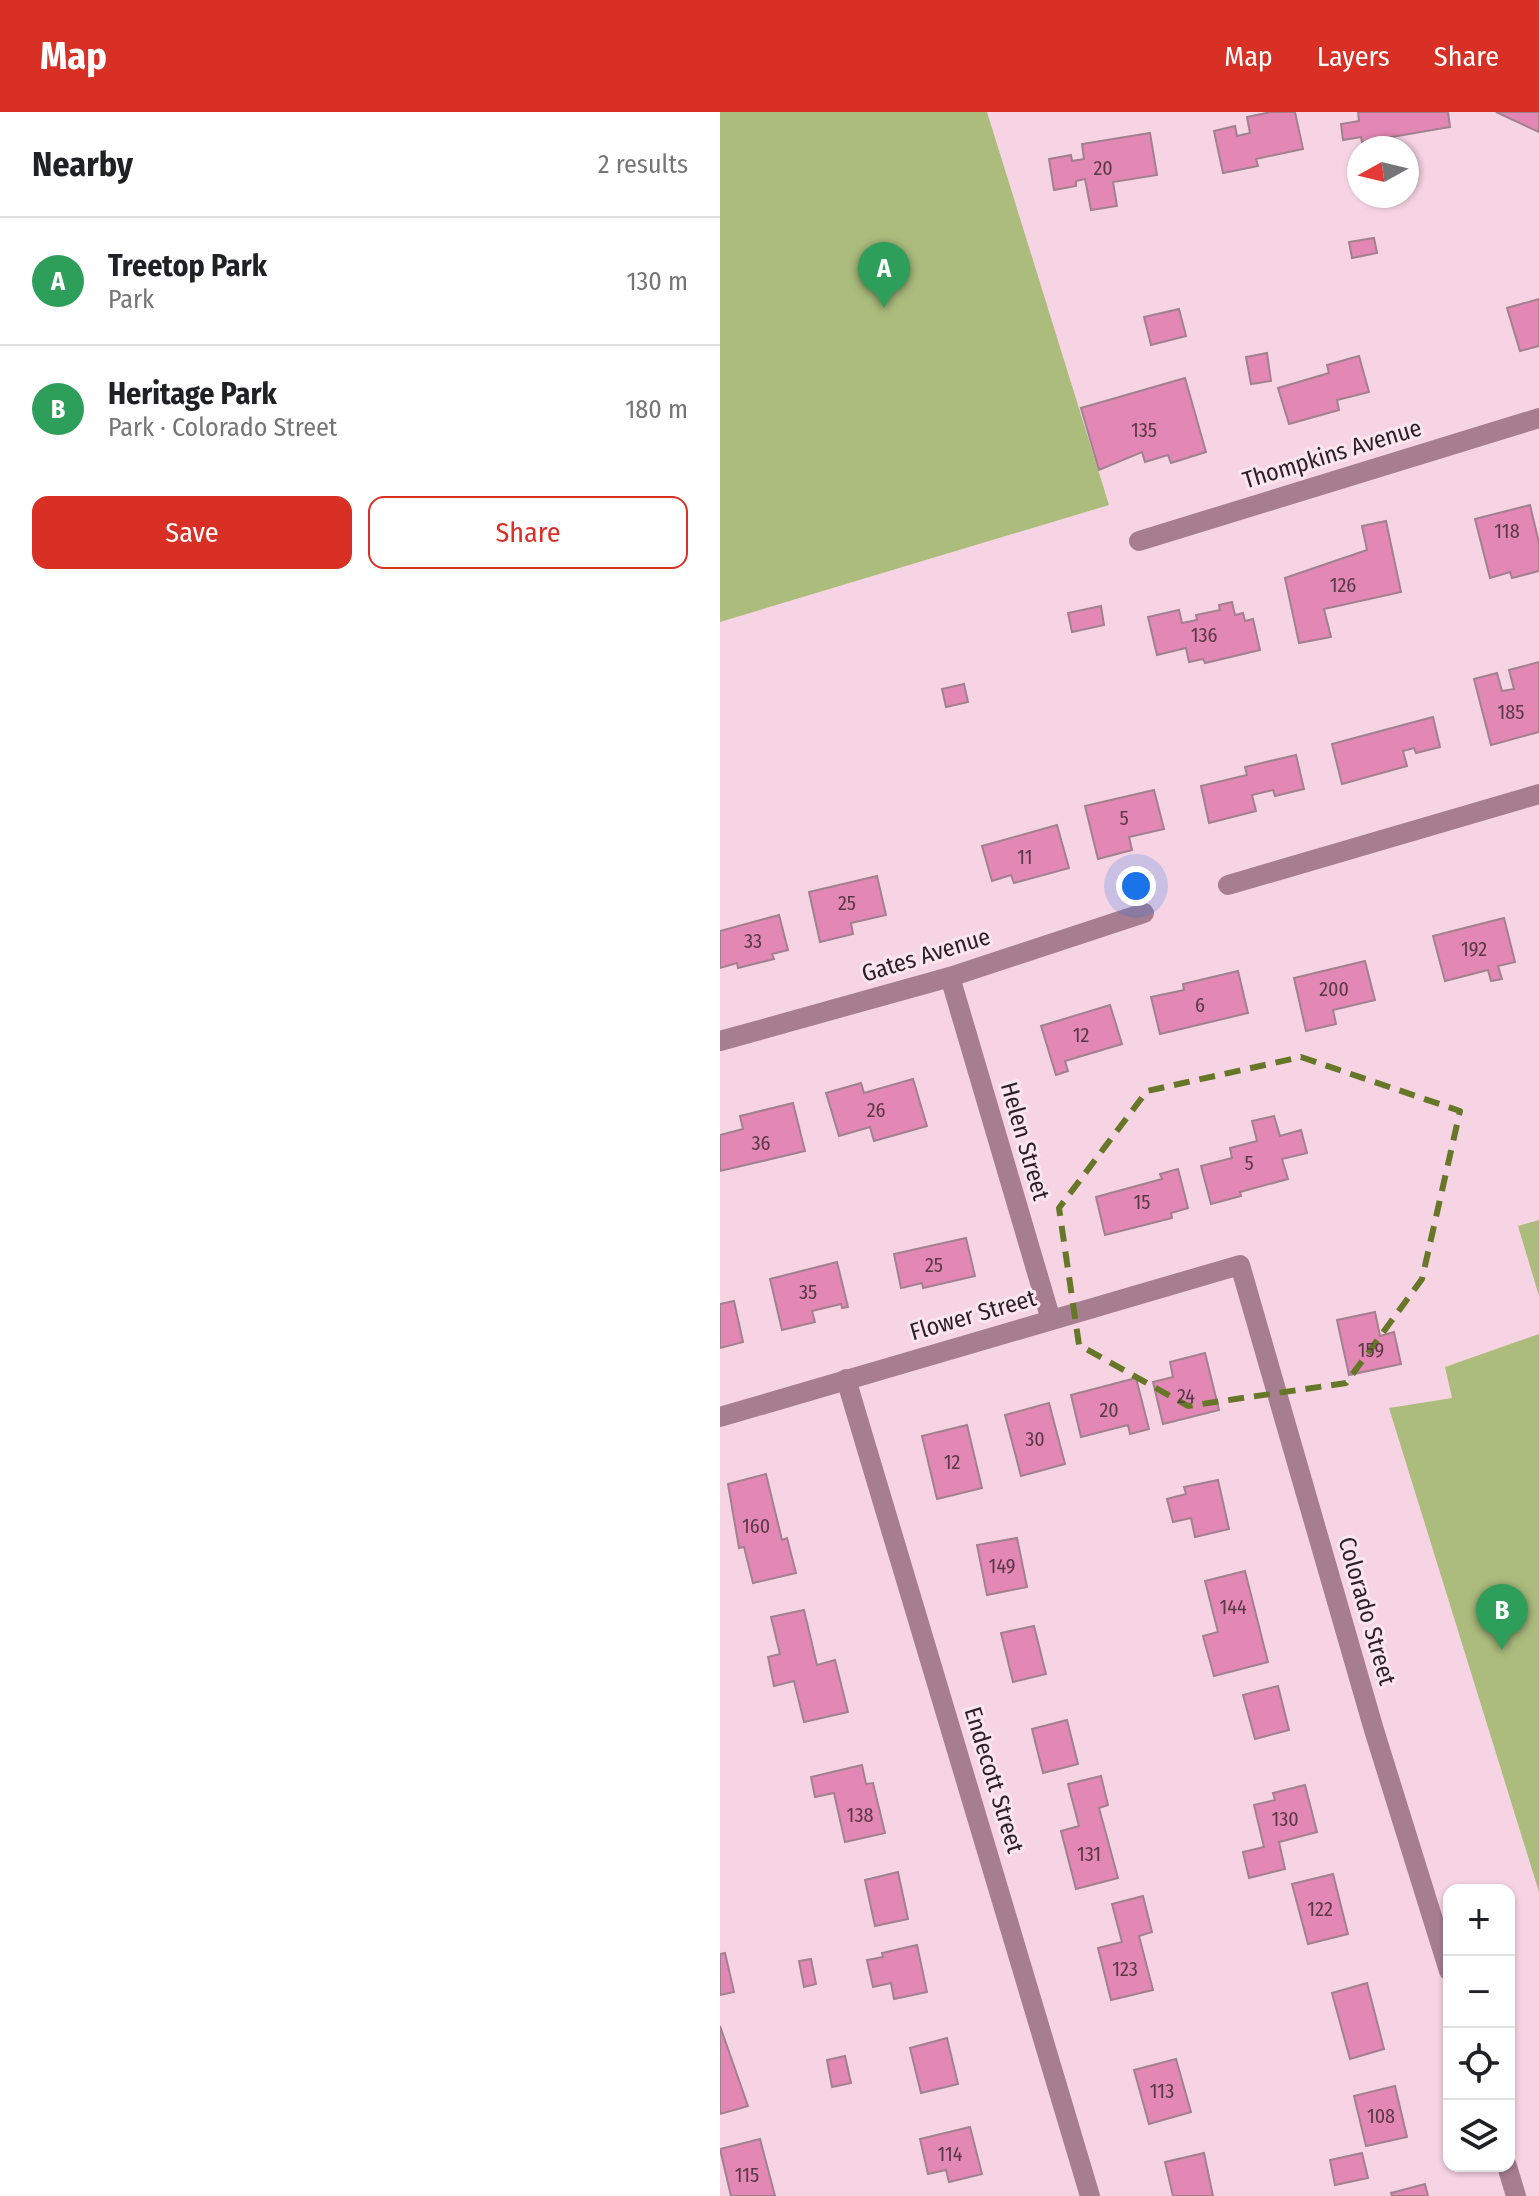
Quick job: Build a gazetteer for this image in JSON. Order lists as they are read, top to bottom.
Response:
{
  "streets": {
    "street": [
      "Thompkins Avenue",
      "Gates Avenue",
      "Helen Street",
      "Flower Street",
      "Colorado Street",
      "Endecott Street"
    ]
  },
  "crossings": [
    ["Gates Avenue", "Helen Street"],
    ["Helen Street", "Flower Street"],
    ["Flower Street", "Colorado Street"],
    ["Flower Street", "Endecott Street"]
  ],
  "house_numbers": [
    "20",
    "135",
    "118",
    "126",
    "136",
    "185",
    "5",
    "11",
    "25",
    "33",
    "192",
    "200",
    "6",
    "12",
    "26",
    "36",
    "5",
    "15",
    "25",
    "35",
    "159",
    "24",
    "20",
    "30",
    "12",
    "160",
    "149",
    "144",
    "138",
    "130",
    "131",
    "122",
    "123",
    "113",
    "108",
    "114",
    "115"
  ],
  "north": "left",
  "page": {
    "header": "Map",
    "nav": ["Map", "Layers", "Share"],
    "heading": ["Nearby", "2 results"],
    "list": [
      {
        "mark": "A",
        "name": "Treetop Park",
        "note": "Park",
        "value": "130 m"
      },
      {
        "mark": "B",
        "name": "Heritage Park",
        "note": "Park · Colorado Street",
        "value": "180 m"
      }
    ],
    "pins": ["A", "B"],
    "buttons": ["Save", "Share"],
    "map_buttons": ["+", "−"]
  }
}
